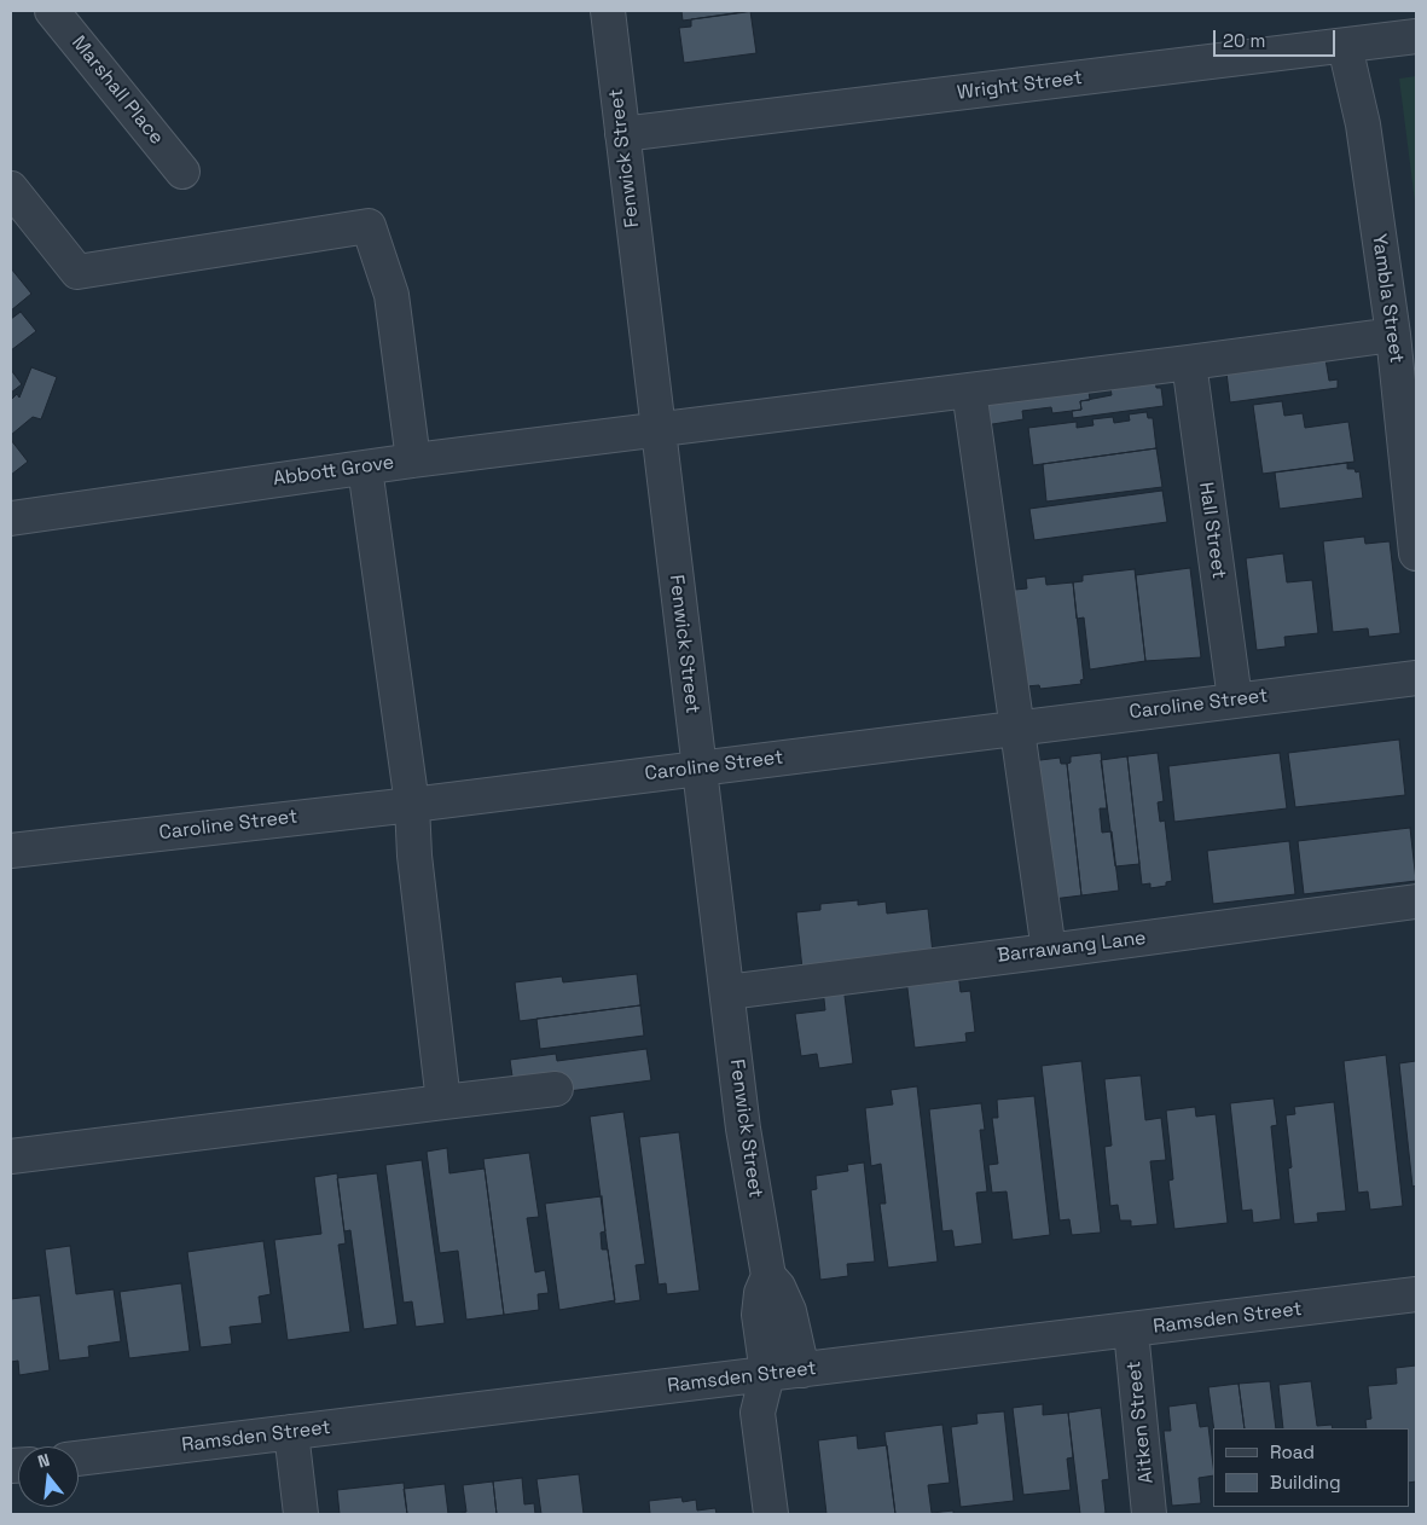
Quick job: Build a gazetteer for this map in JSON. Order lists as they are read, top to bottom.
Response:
{
  "streets": {
    "street": [
      "Wright Street",
      "Marshall Place",
      "Fenwick Street",
      "Yambla Street",
      "Abbott Grove",
      "Hall Street",
      "Caroline Street",
      "Barrawang Lane",
      "Ramsden Street",
      "Aitken Street"
    ]
  },
  "crossings": [
    ["Wright Street", "Fenwick Street"],
    ["Wright Street", "Yambla Street"],
    ["Fenwick Street", "Abbott Grove"],
    ["Fenwick Street", "Caroline Street"],
    ["Fenwick Street", "Barrawang Lane"],
    ["Fenwick Street", "Ramsden Street"],
    ["Yambla Street", "Abbott Grove"],
    ["Abbott Grove", "Hall Street"],
    ["Hall Street", "Caroline Street"],
    ["Ramsden Street", "Aitken Street"]
  ],
  "legend": ["Road", "Building"],
  "scale_bar": "20 m",
  "north": "top"
}
